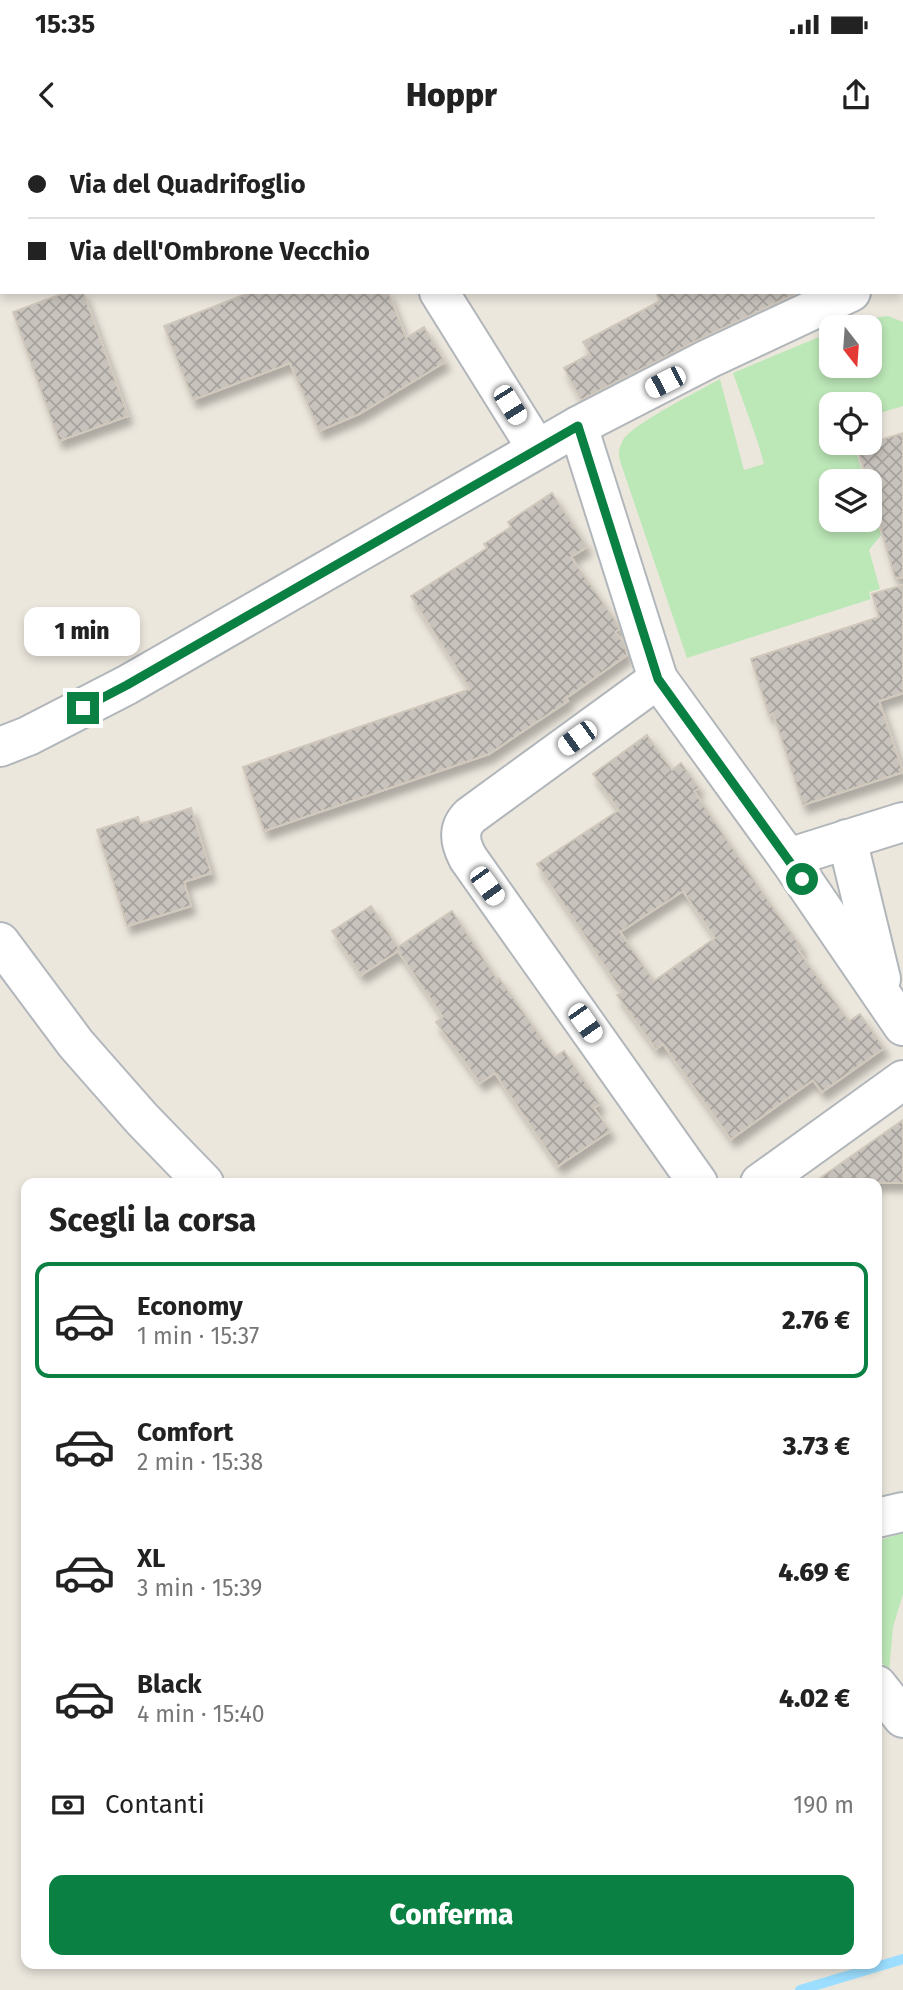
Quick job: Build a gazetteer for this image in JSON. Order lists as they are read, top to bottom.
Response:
{
  "north": "bottom",
  "page": {
    "status": "15:35",
    "header": "Hoppr",
    "banner": ["Via del Quadrifoglio", "Via dell'Ombrone Vecchio"],
    "bubble": "1 min",
    "heading": "Scegli la corsa",
    "list": [
      {
        "name": "Economy",
        "note": "1 min · 15:37",
        "value": "2.76 €"
      },
      {
        "name": "Comfort",
        "note": "2 min · 15:38",
        "value": "3.73 €"
      },
      {
        "name": "XL",
        "note": "3 min · 15:39",
        "value": "4.69 €"
      },
      {
        "name": "Black",
        "note": "4 min · 15:40",
        "value": "4.02 €"
      }
    ],
    "pay": ["Contanti", "190 m"],
    "buttons": "Conferma"
  }
}
